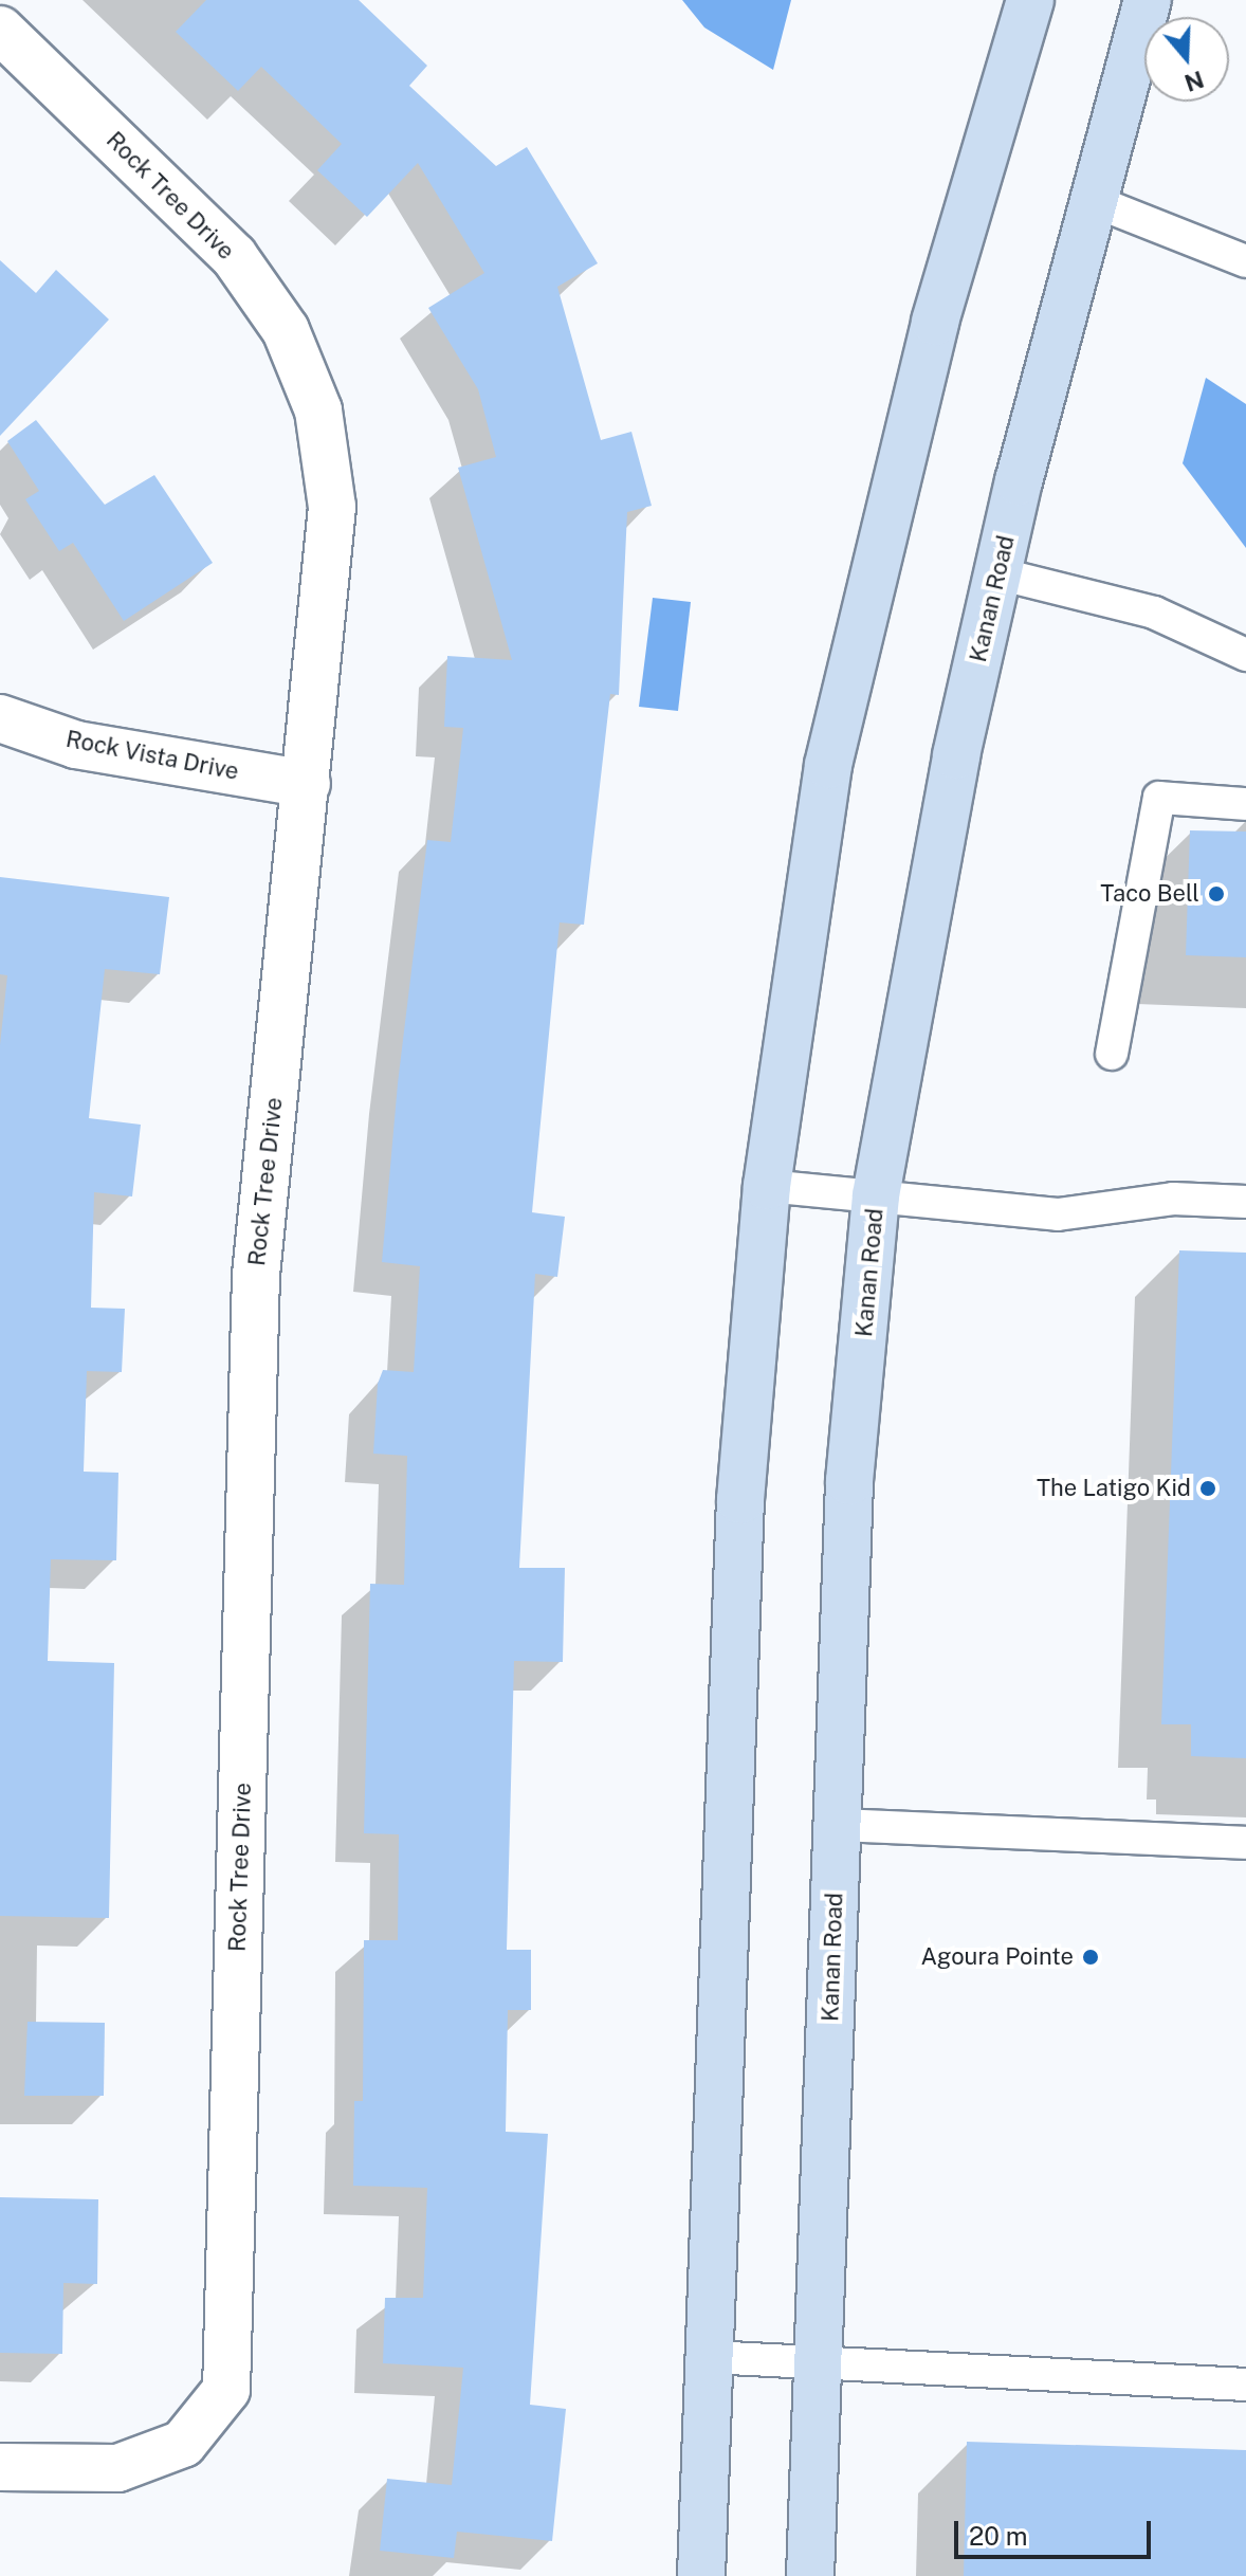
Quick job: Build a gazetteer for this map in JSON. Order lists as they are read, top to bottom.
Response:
{
  "streets": {
    "main road": ["Kanan Road"],
    "street": ["Rock Tree Drive", "Rock Vista Drive"]
  },
  "crossings": [
    ["Rock Tree Drive", "Rock Vista Drive"]
  ],
  "places": ["Taco Bell", "The Latigo Kid", "Agoura Pointe"],
  "scale_bar": "20 m",
  "north": "bottom"
}
